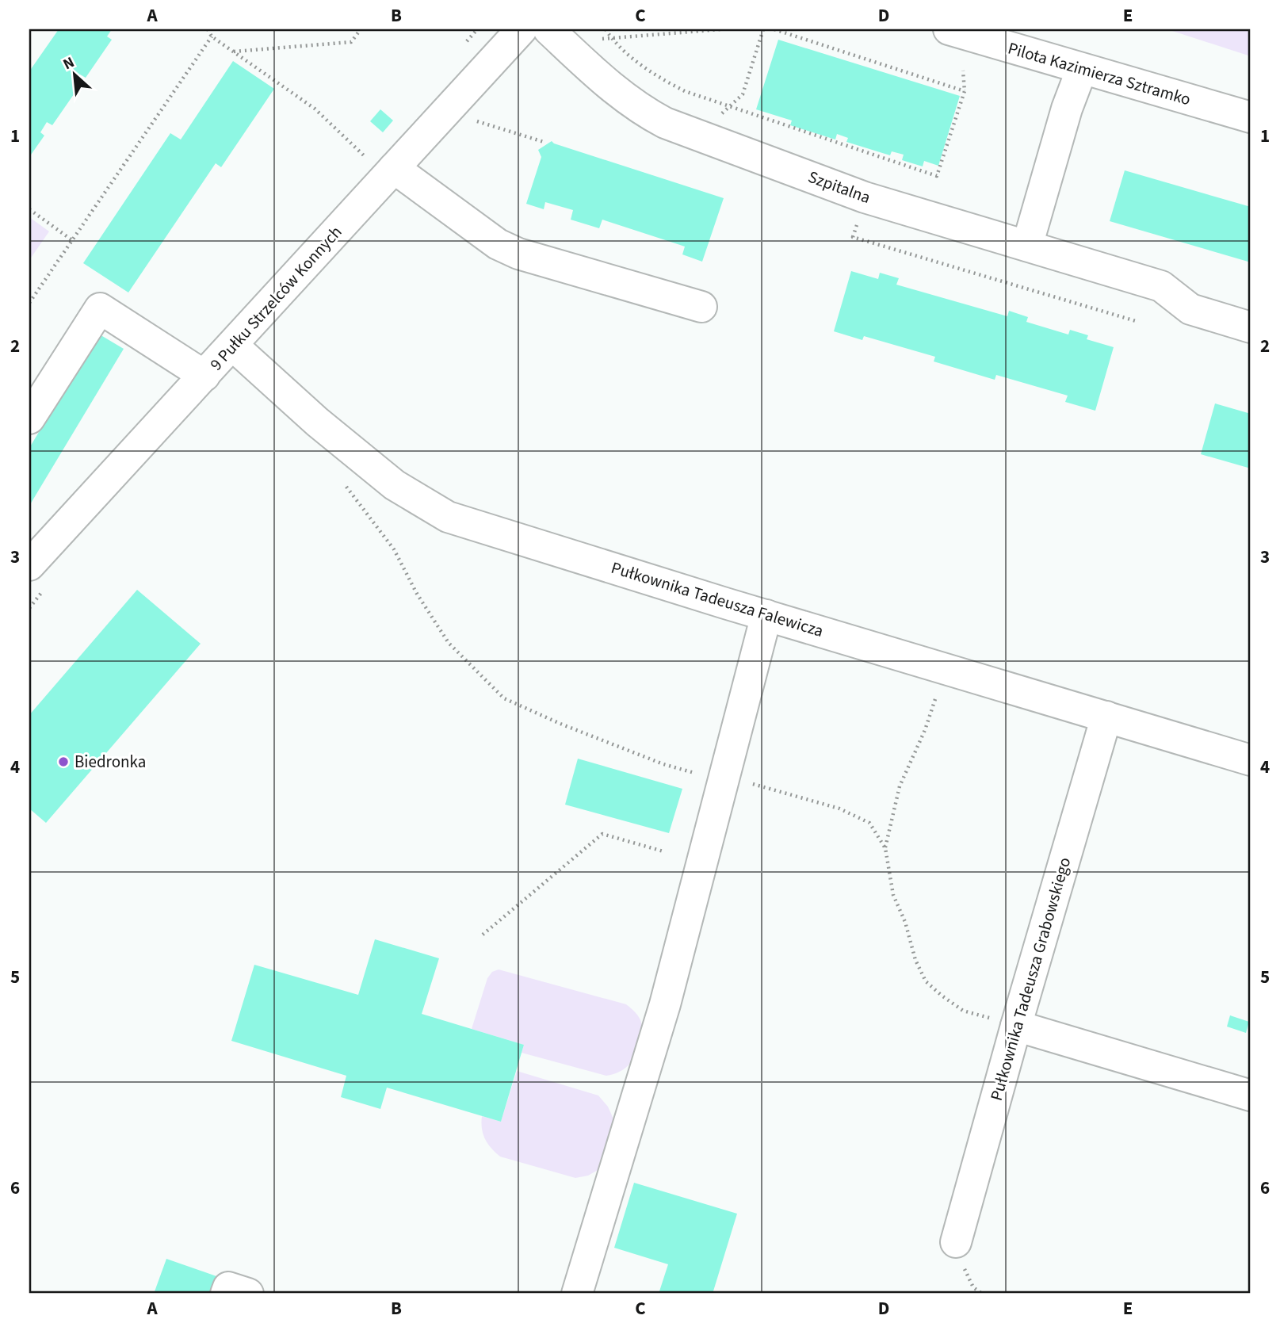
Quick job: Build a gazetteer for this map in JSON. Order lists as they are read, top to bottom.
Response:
{
  "streets": {
    "street": [
      "Pilota Kazimierza Sztramko",
      "Szpitalna",
      "9 Pułku Strzelców Konnych",
      "Pułkownika Tadeusza Falewicza",
      "Pułkownika Tadeusza Grabowskiego"
    ]
  },
  "crossings": [
    ["9 Pułku Strzelców Konnych", "Pułkownika Tadeusza Falewicza"],
    ["Pułkownika Tadeusza Falewicza", "Pułkownika Tadeusza Grabowskiego"]
  ],
  "places": ["Biedronka"],
  "north": "top left",
  "grid": {
    "columns": [
      "A",
      "B",
      "C",
      "D",
      "E"
    ],
    "rows": [
      "1",
      "2",
      "3",
      "4",
      "5",
      "6"
    ]
  }
}
